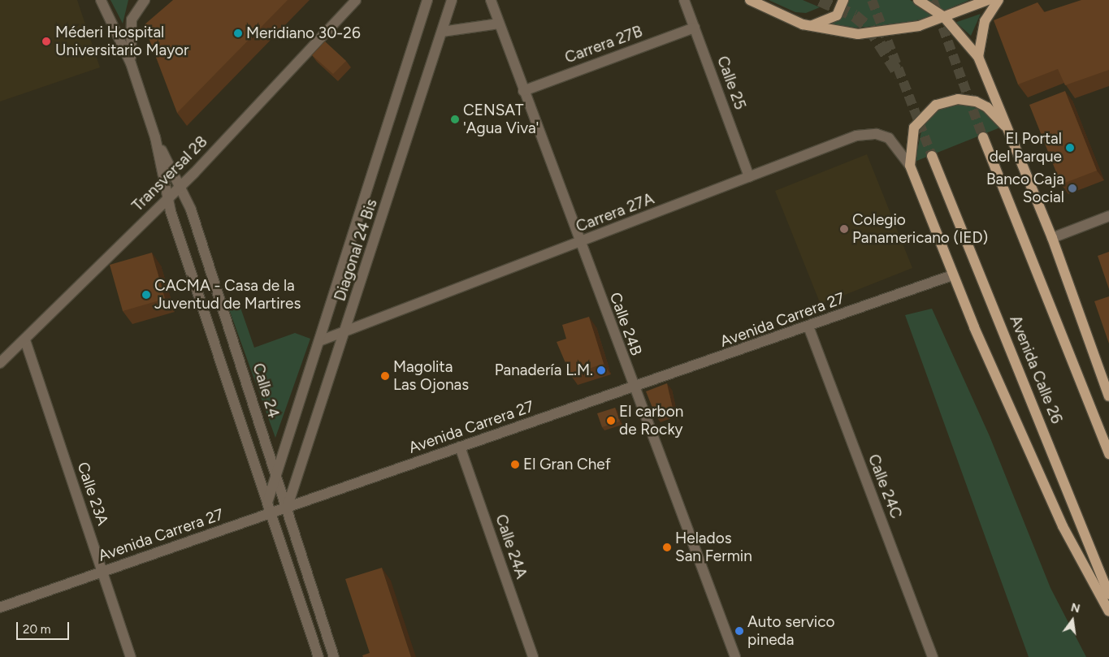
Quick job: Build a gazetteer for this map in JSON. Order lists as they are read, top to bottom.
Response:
{
  "streets": {
    "main road": ["Avenida Calle 26"],
    "street": [
      "Carrera 27B",
      "Calle 25",
      "Transversal 28",
      "Carrera 27A",
      "Diagonal 24 Bis",
      "Avenida Carrera 27",
      "Calle 24B",
      "Calle 24",
      "Calle 24C",
      "Calle 23A",
      "Calle 24A"
    ]
  },
  "crossings": [
    ["Carrera 27B", "Calle 25"],
    ["Carrera 27B", "Calle 24B"],
    ["Calle 25", "Carrera 27A"],
    ["Transversal 28", "Calle 24"],
    ["Transversal 28", "Calle 23A"],
    ["Carrera 27A", "Diagonal 24 Bis"],
    ["Carrera 27A", "Calle 24B"],
    ["Diagonal 24 Bis", "Avenida Carrera 27"],
    ["Diagonal 24 Bis", "Calle 24"],
    ["Avenida Carrera 27", "Calle 24B"],
    ["Avenida Carrera 27", "Calle 24"],
    ["Avenida Carrera 27", "Calle 24C"],
    ["Avenida Carrera 27", "Calle 23A"],
    ["Avenida Carrera 27", "Calle 24A"]
  ],
  "places": [
    "Meridiano 30-26",
    "Méderi Hospital Universitario Mayor",
    "CENSAT 'Agua Viva'",
    "El Portal del Parque",
    "Banco Caja Social",
    "Colegio Panamericano (IED)",
    "CACMA - Casa de la Juventud de Martires",
    "Panadería L.M.",
    "Magolita Las Ojonas",
    "El carbon de Rocky",
    "El Gran Chef",
    "Helados San Fermin",
    "Auto servico pineda"
  ],
  "scale_bar": "20 m",
  "north": "top"
}
